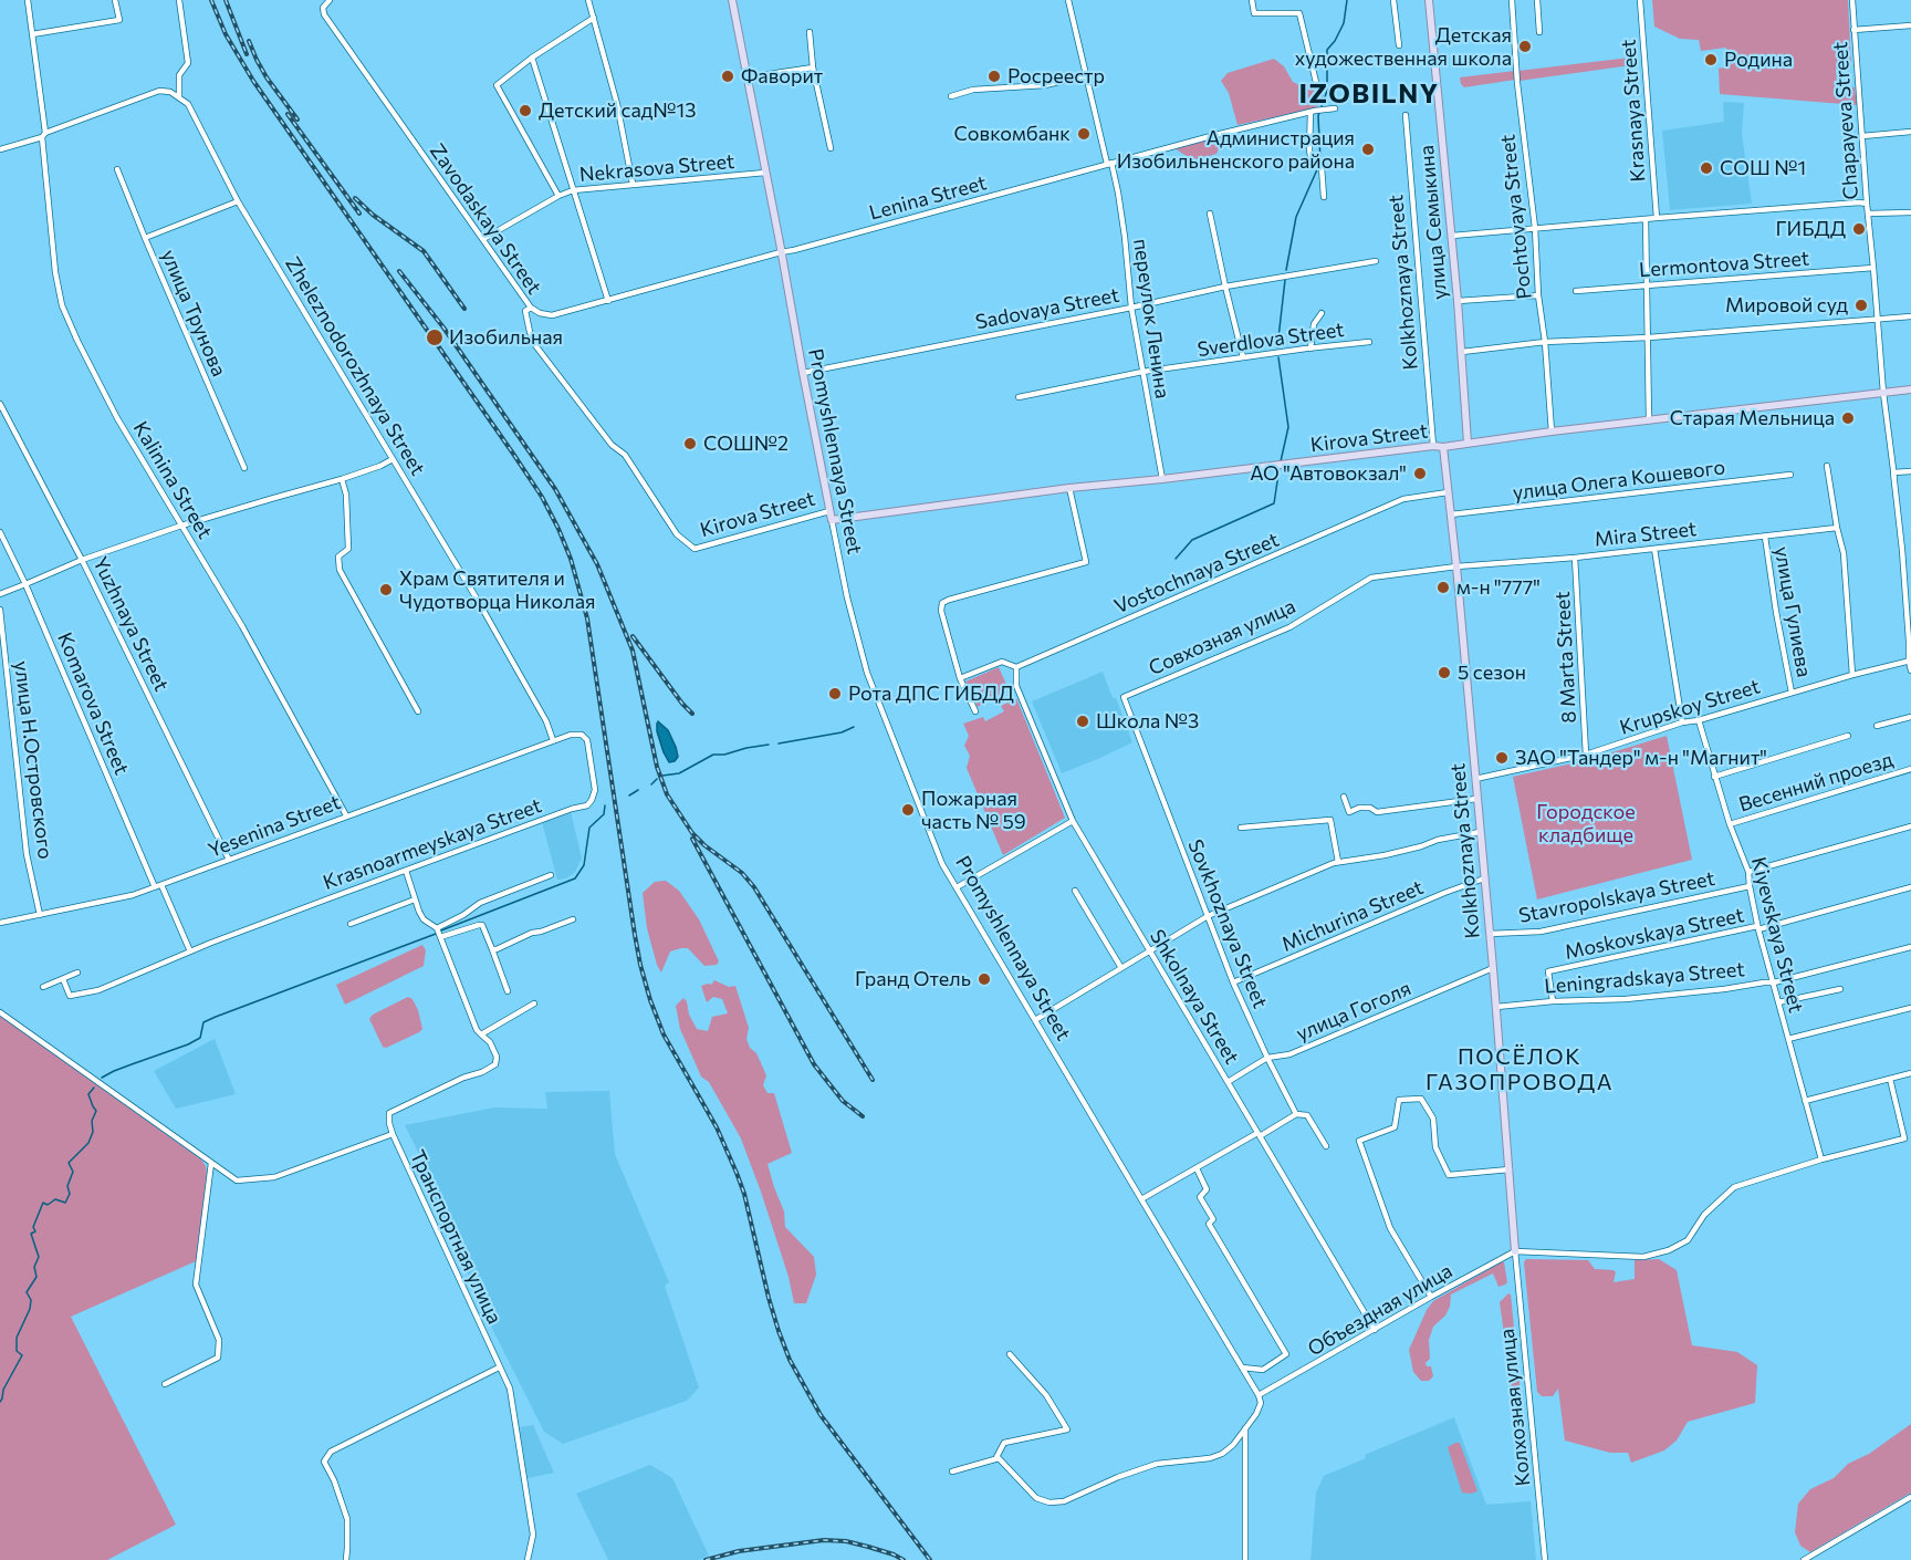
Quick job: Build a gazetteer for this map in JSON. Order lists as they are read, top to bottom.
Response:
{
  "streets": {
    "main road": [
      "улица Семыкина",
      "Kolkhoznaya Street",
      "Kirova Street",
      "Promyshlennaya Street"
    ],
    "street": [
      "Krasnaya Street",
      "Chapayeva Street",
      "Nekrasova Street",
      "Lenina Street",
      "Pochtovaya Street",
      "Zavodaskaya Street",
      "Lermontova Street",
      "Sadovaya Street",
      "улица Трунова",
      "переулок Ленина",
      "Sverdlova Street",
      "Zheleznodorozhnaya Street",
      "Kalinina Street",
      "улица Олега Кошевого",
      "Mira Street",
      "Vostochnaya Street",
      "улица Гулиева",
      "Yuzhnaya Street",
      "8 Marta Street",
      "Komarova Street",
      "Krupskoy Street",
      "улица Н.Островского",
      "Весенний проезд",
      "Yesenina Street",
      "Krasnoarmeyskaya Street",
      "Stavropolskaya Street",
      "Michurina Street",
      "Sovkhoznaya Street",
      "Moskovskaya Street",
      "Kiyevskaya Street",
      "Leningradskaya Street",
      "Shkolnaya Street",
      "улица Гоголя",
      "Транспортная улица",
      "Объездная улица",
      "Колхозная улица"
    ]
  },
  "crossings": [
    ["Chapayeva Street", "Lermontova Street"],
    ["Chapayeva Street", "Kirova Street"],
    ["Chapayeva Street", "Krupskoy Street"],
    ["Nekrasova Street", "Zavodaskaya Street"],
    ["Nekrasova Street", "Promyshlennaya Street"],
    ["Lenina Street", "Zavodaskaya Street"],
    ["Lenina Street", "переулок Ленина"],
    ["Lenina Street", "Promyshlennaya Street"],
    ["Pochtovaya Street", "Kirova Street"],
    ["Zavodaskaya Street", "Kirova Street"],
    ["улица Семыкина", "Kirova Street"],
    ["Kolkhoznaya Street", "Kirova Street"],
    ["Kolkhoznaya Street", "улица Олега Кошевого"],
    ["Kolkhoznaya Street", "Mira Street"],
    ["Kolkhoznaya Street", "Vostochnaya Street"],
    ["Kolkhoznaya Street", "Krupskoy Street"],
    ["Kolkhoznaya Street", "Stavropolskaya Street"],
    ["Kolkhoznaya Street", "Michurina Street"],
    ["Kolkhoznaya Street", "Leningradskaya Street"],
    ["Kolkhoznaya Street", "улица Гоголя"],
    ["Kolkhoznaya Street", "Объездная улица"],
    ["Kolkhoznaya Street", "Колхозная улица"],
    ["Sadovaya Street", "переулок Ленина"],
    ["Sadovaya Street", "Promyshlennaya Street"],
    ["переулок Ленина", "Sverdlova Street"],
    ["переулок Ленина", "Kirova Street"],
    ["Zheleznodorozhnaya Street", "Yesenina Street"],
    ["Zheleznodorozhnaya Street", "Krasnoarmeyskaya Street"],
    ["Kirova Street", "Promyshlennaya Street"],
    ["Promyshlennaya Street", "Объездная улица"],
    ["Kalinina Street", "Yesenina Street"],
    ["Mira Street", "улица Гулиева"],
    ["Mira Street", "8 Marta Street"],
    ["Mira Street", "Sovkhoznaya Street"],
    ["Vostochnaya Street", "Shkolnaya Street"],
    ["улица Гулиева", "Krupskoy Street"],
    ["Yuzhnaya Street", "Yesenina Street"],
    ["8 Marta Street", "Krupskoy Street"],
    ["Komarova Street", "Yesenina Street"],
    ["Krupskoy Street", "Kiyevskaya Street"],
    ["улица Н.Островского", "Yesenina Street"],
    ["Весенний проезд", "Kiyevskaya Street"],
    ["Yesenina Street", "Krasnoarmeyskaya Street"],
    ["Stavropolskaya Street", "Kiyevskaya Street"],
    ["Michurina Street", "Sovkhoznaya Street"],
    ["Sovkhoznaya Street", "улица Гоголя"],
    ["Moskovskaya Street", "Kiyevskaya Street"],
    ["Moskovskaya Street", "Leningradskaya Street"],
    ["Kiyevskaya Street", "Leningradskaya Street"],
    ["Shkolnaya Street", "улица Гоголя"],
    ["Shkolnaya Street", "Объездная улица"],
    ["Объездная улица", "Колхозная улица"]
  ],
  "districts": ["IZOBILNY", "ПОСЁЛОК ГАЗОПРОВОДА"],
  "parks": ["Городское кладбище"],
  "places": [
    "Детская художественная школа",
    "Родина",
    "Фаворит",
    "Росреестр",
    "Детский сад№13",
    "Совкомбанк",
    "Администрация Изобильненского района",
    "СОШ №1",
    "ГИБДД",
    "Мировой суд",
    "Изобильная",
    "Старая Мельница",
    "СОШ№2",
    "АО \"Автовокзал\"",
    "м-н \"777\"",
    "Храм Святителя и Чудотворца Николая",
    "5 сезон",
    "Рота ДПС ГИБДД",
    "Школа №3",
    "ЗАО \"Тандер\" м-н \"Магнит\"",
    "Пожарная часть № 59",
    "Гранд Отель"
  ]
}
